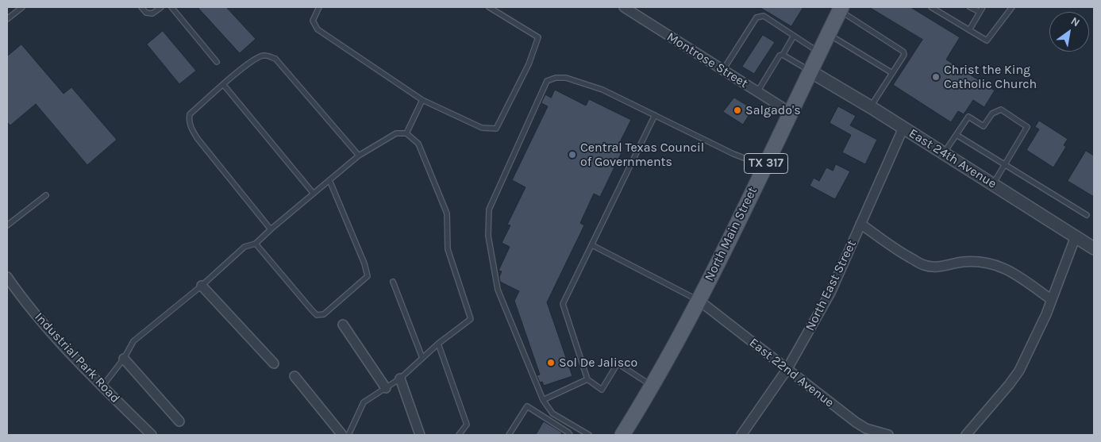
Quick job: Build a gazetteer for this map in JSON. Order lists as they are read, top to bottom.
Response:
{
  "streets": {
    "main road": ["TX 317", "North Main Street"],
    "street": [
      "Montrose Street",
      "East 24th Avenue",
      "North East Street",
      "Industrial Park Road",
      "East 22nd Avenue"
    ]
  },
  "crossings": [
    ["Montrose Street", "North Main Street"],
    ["East 24th Avenue", "North Main Street"],
    ["East 24th Avenue", "North East Street"],
    ["North Main Street", "East 22nd Avenue"],
    ["North East Street", "East 22nd Avenue"]
  ],
  "places": [
    "Christ the King Catholic Church",
    "Salgado's",
    "Central Texas Council of Governments",
    "Sol De Jalisco"
  ],
  "north": "top right"
}
